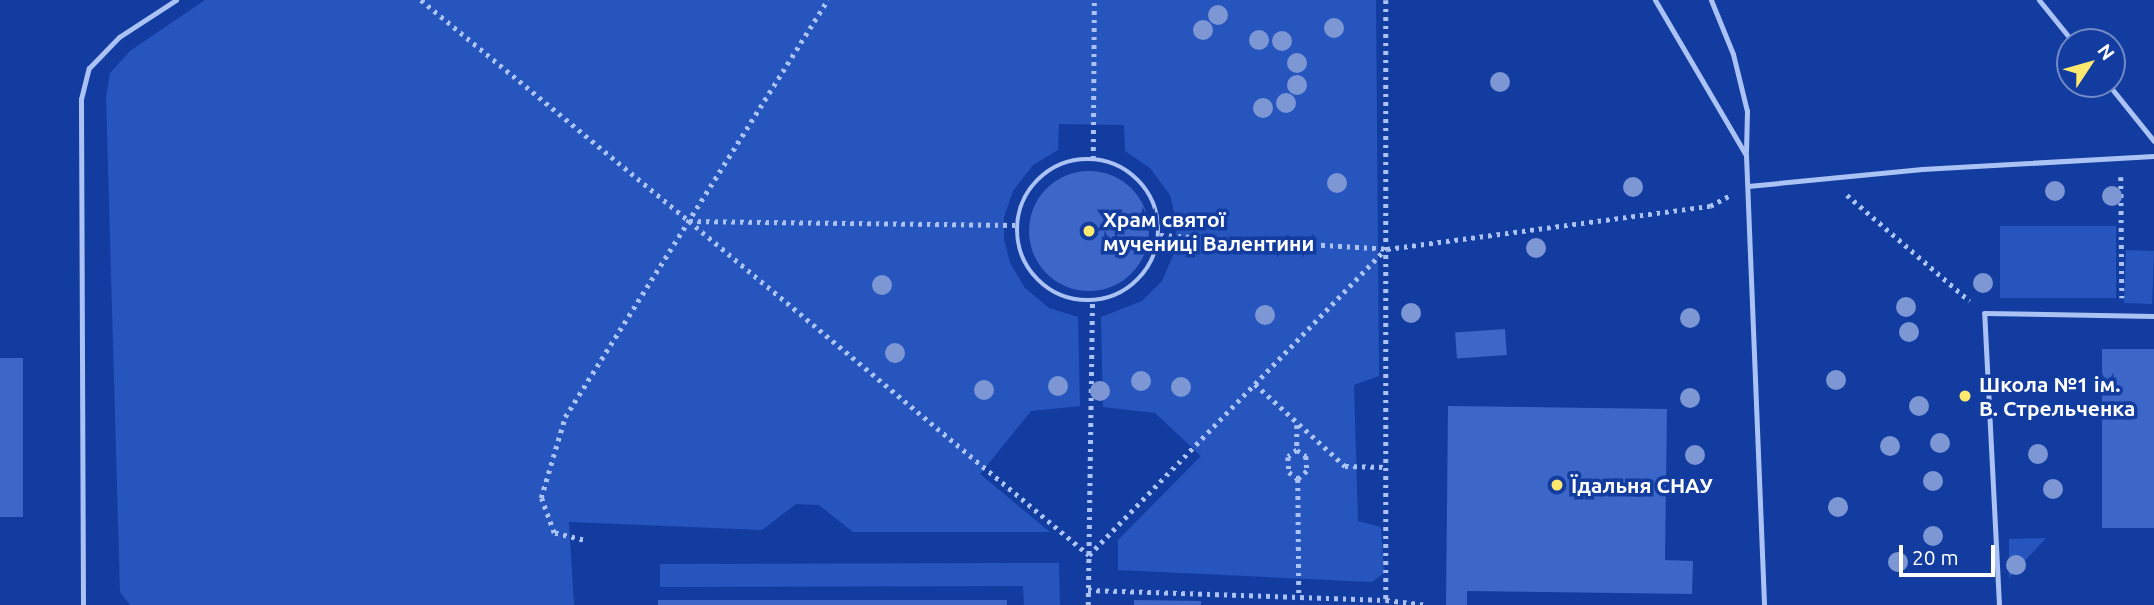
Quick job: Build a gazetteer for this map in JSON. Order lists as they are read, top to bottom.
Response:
{
  "places": ["Храм святої мучениці Валентини", "Школа №1 ім. В. Стрельченка", "Їдальня СНАУ"],
  "scale_bar": "20 m",
  "north": "top right"
}
